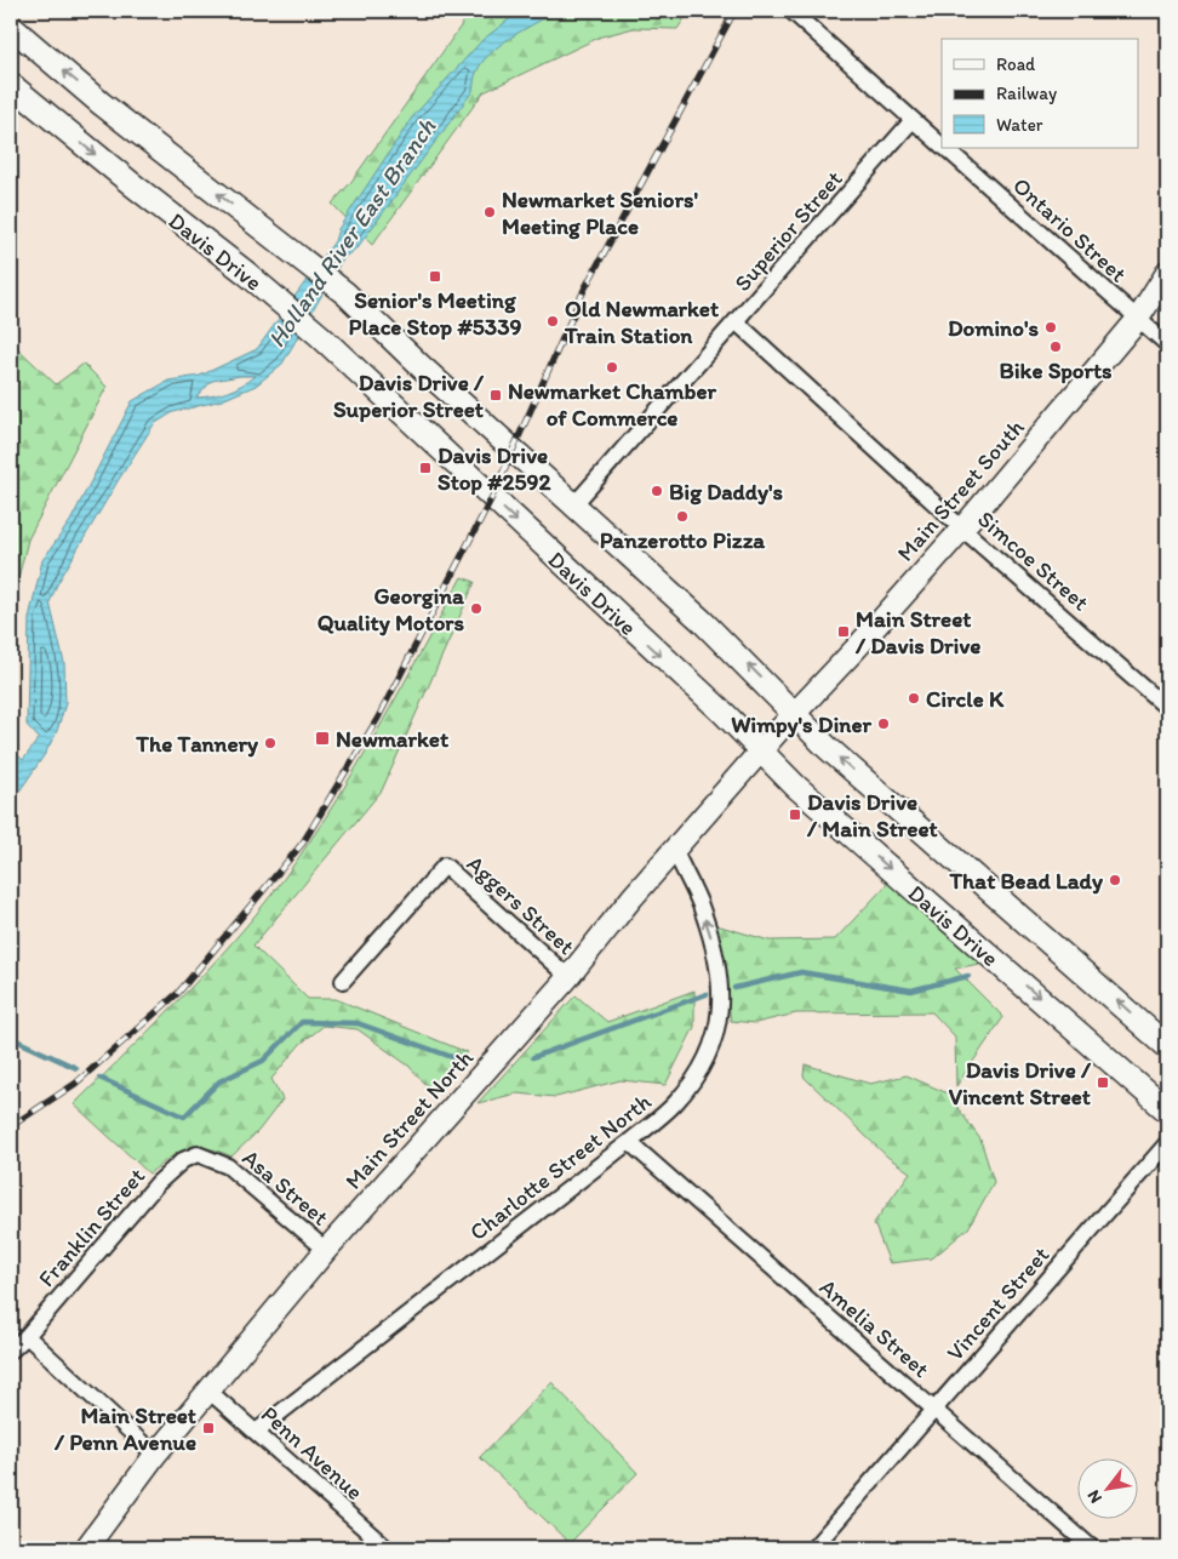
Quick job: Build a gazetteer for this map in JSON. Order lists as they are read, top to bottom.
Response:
{
  "streets": {
    "main road": ["Davis Drive", "Main Street South", "Main Street North"],
    "street": [
      "Ontario Street",
      "Superior Street",
      "Simcoe Street",
      "Aggers Street",
      "Charlotte Street North",
      "Asa Street",
      "Franklin Street",
      "Vincent Street",
      "Amelia Street",
      "Penn Avenue"
    ]
  },
  "crossings": [
    ["Ontario Street", "Superior Street"],
    ["Ontario Street", "Main Street South"],
    ["Superior Street", "Davis Drive"],
    ["Superior Street", "Simcoe Street"],
    ["Davis Drive", "Main Street South"],
    ["Davis Drive", "Main Street North"],
    ["Main Street South", "Simcoe Street"],
    ["Main Street South", "Main Street North"],
    ["Aggers Street", "Main Street North"],
    ["Main Street North", "Charlotte Street North"],
    ["Main Street North", "Asa Street"],
    ["Main Street North", "Penn Avenue"],
    ["Charlotte Street North", "Amelia Street"],
    ["Charlotte Street North", "Penn Avenue"],
    ["Asa Street", "Franklin Street"],
    ["Vincent Street", "Amelia Street"]
  ],
  "one_way": ["Charlotte Street North"],
  "water": ["Holland River East Branch"],
  "places": {
    "other": [
      "Newmarket Seniors' Meeting Place",
      "Old Newmarket Train Station",
      "Domino's",
      "Bike Sports",
      "Newmarket Chamber of Commerce",
      "Big Daddy's",
      "Panzerotto Pizza",
      "Georgina Quality Motors",
      "Circle K",
      "Wimpy's Diner",
      "The Tannery",
      "That Bead Lady"
    ],
    "transit": [
      "Senior's Meeting Place Stop #5339",
      "Davis Drive / Superior Street",
      "Davis Drive Stop #2592",
      "Main Street / Davis Drive",
      "Newmarket",
      "Davis Drive / Main Street",
      "Davis Drive / Vincent Street",
      "Main Street / Penn Avenue"
    ]
  },
  "legend": ["Road", "Railway", "Water"],
  "north": "bottom left"
}
